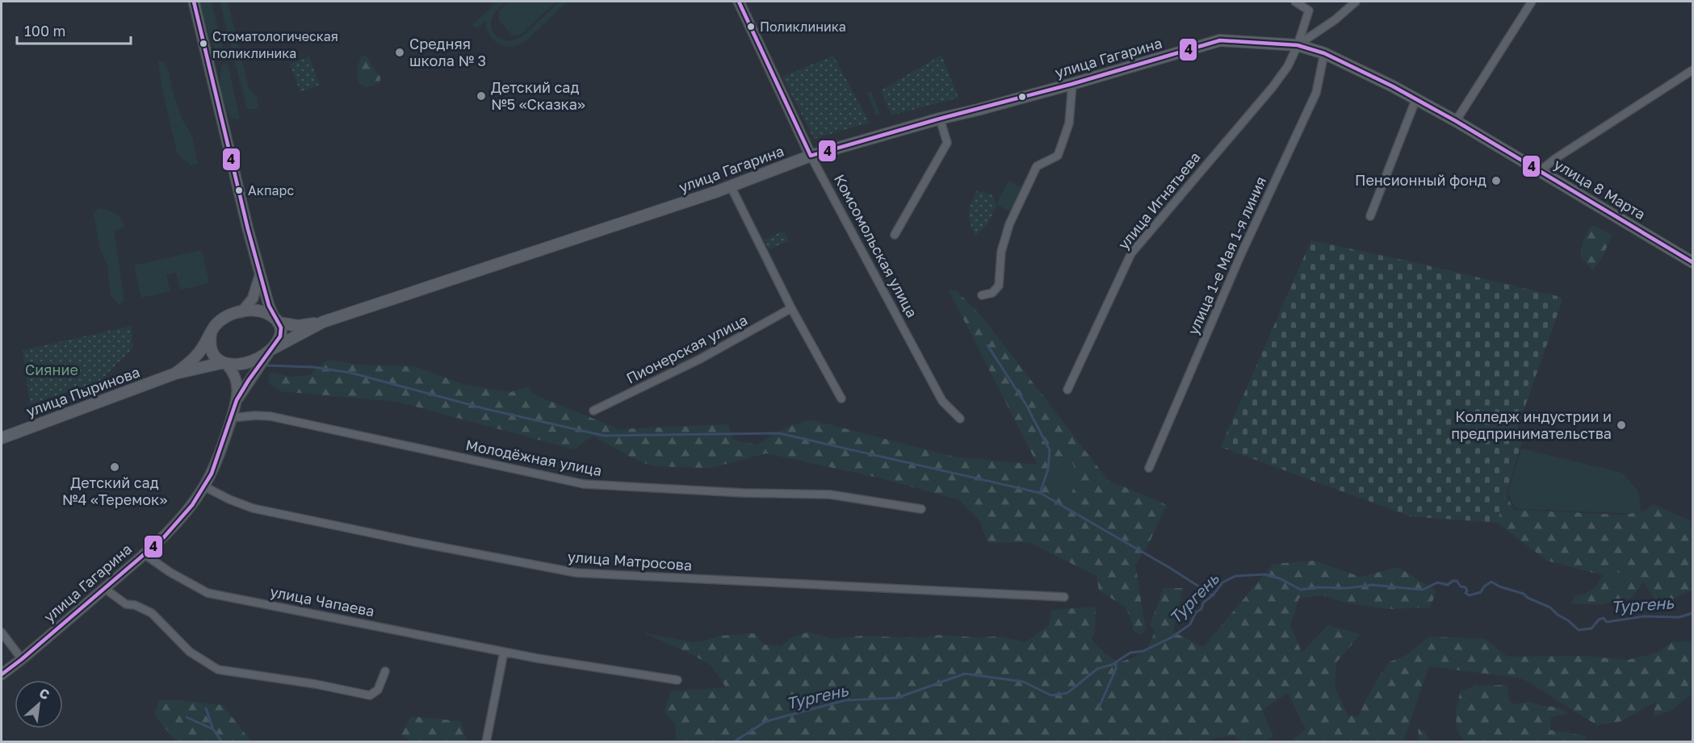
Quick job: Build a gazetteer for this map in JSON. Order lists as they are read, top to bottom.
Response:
{
  "streets": {
    "main road": ["улица Гагарина", "улица 8 Марта", "улица Пыринова"],
    "street": [
      "улица Игнатьева",
      "Комсомольская улица",
      "улица 1-е Мая 1-я линия",
      "Пионерская улица",
      "Молодёжная улица",
      "улица Матросова",
      "улица Чапаева"
    ]
  },
  "crossings": [
    ["улица Гагарина", "улица 8 Марта"],
    ["улица Гагарина", "улица Игнатьева"],
    ["улица Гагарина", "Комсомольская улица"],
    ["улица Гагарина", "улица Пыринова"],
    ["улица Гагарина", "Молодёжная улица"],
    ["улица Гагарина", "улица Матросова"],
    ["улица Гагарина", "улица Чапаева"],
    ["улица 8 Марта", "улица Игнатьева"],
    ["улица 8 Марта", "улица 1-е Мая 1-я линия"]
  ],
  "water": ["Тургень"],
  "parks": ["Сияние"],
  "places": [
    "Поликлиника",
    "Стоматологическая поликлиника",
    "Средняя школа № 3",
    "Детский сад №5 «Сказка»",
    "Пенсионный фонд",
    "Акпарс",
    "Колледж индустрии и предпринимательства",
    "Детский сад №4 «Теремок»"
  ],
  "lines": ["transit line 4"],
  "scale_bar": "100 m",
  "north": "top right"
}
